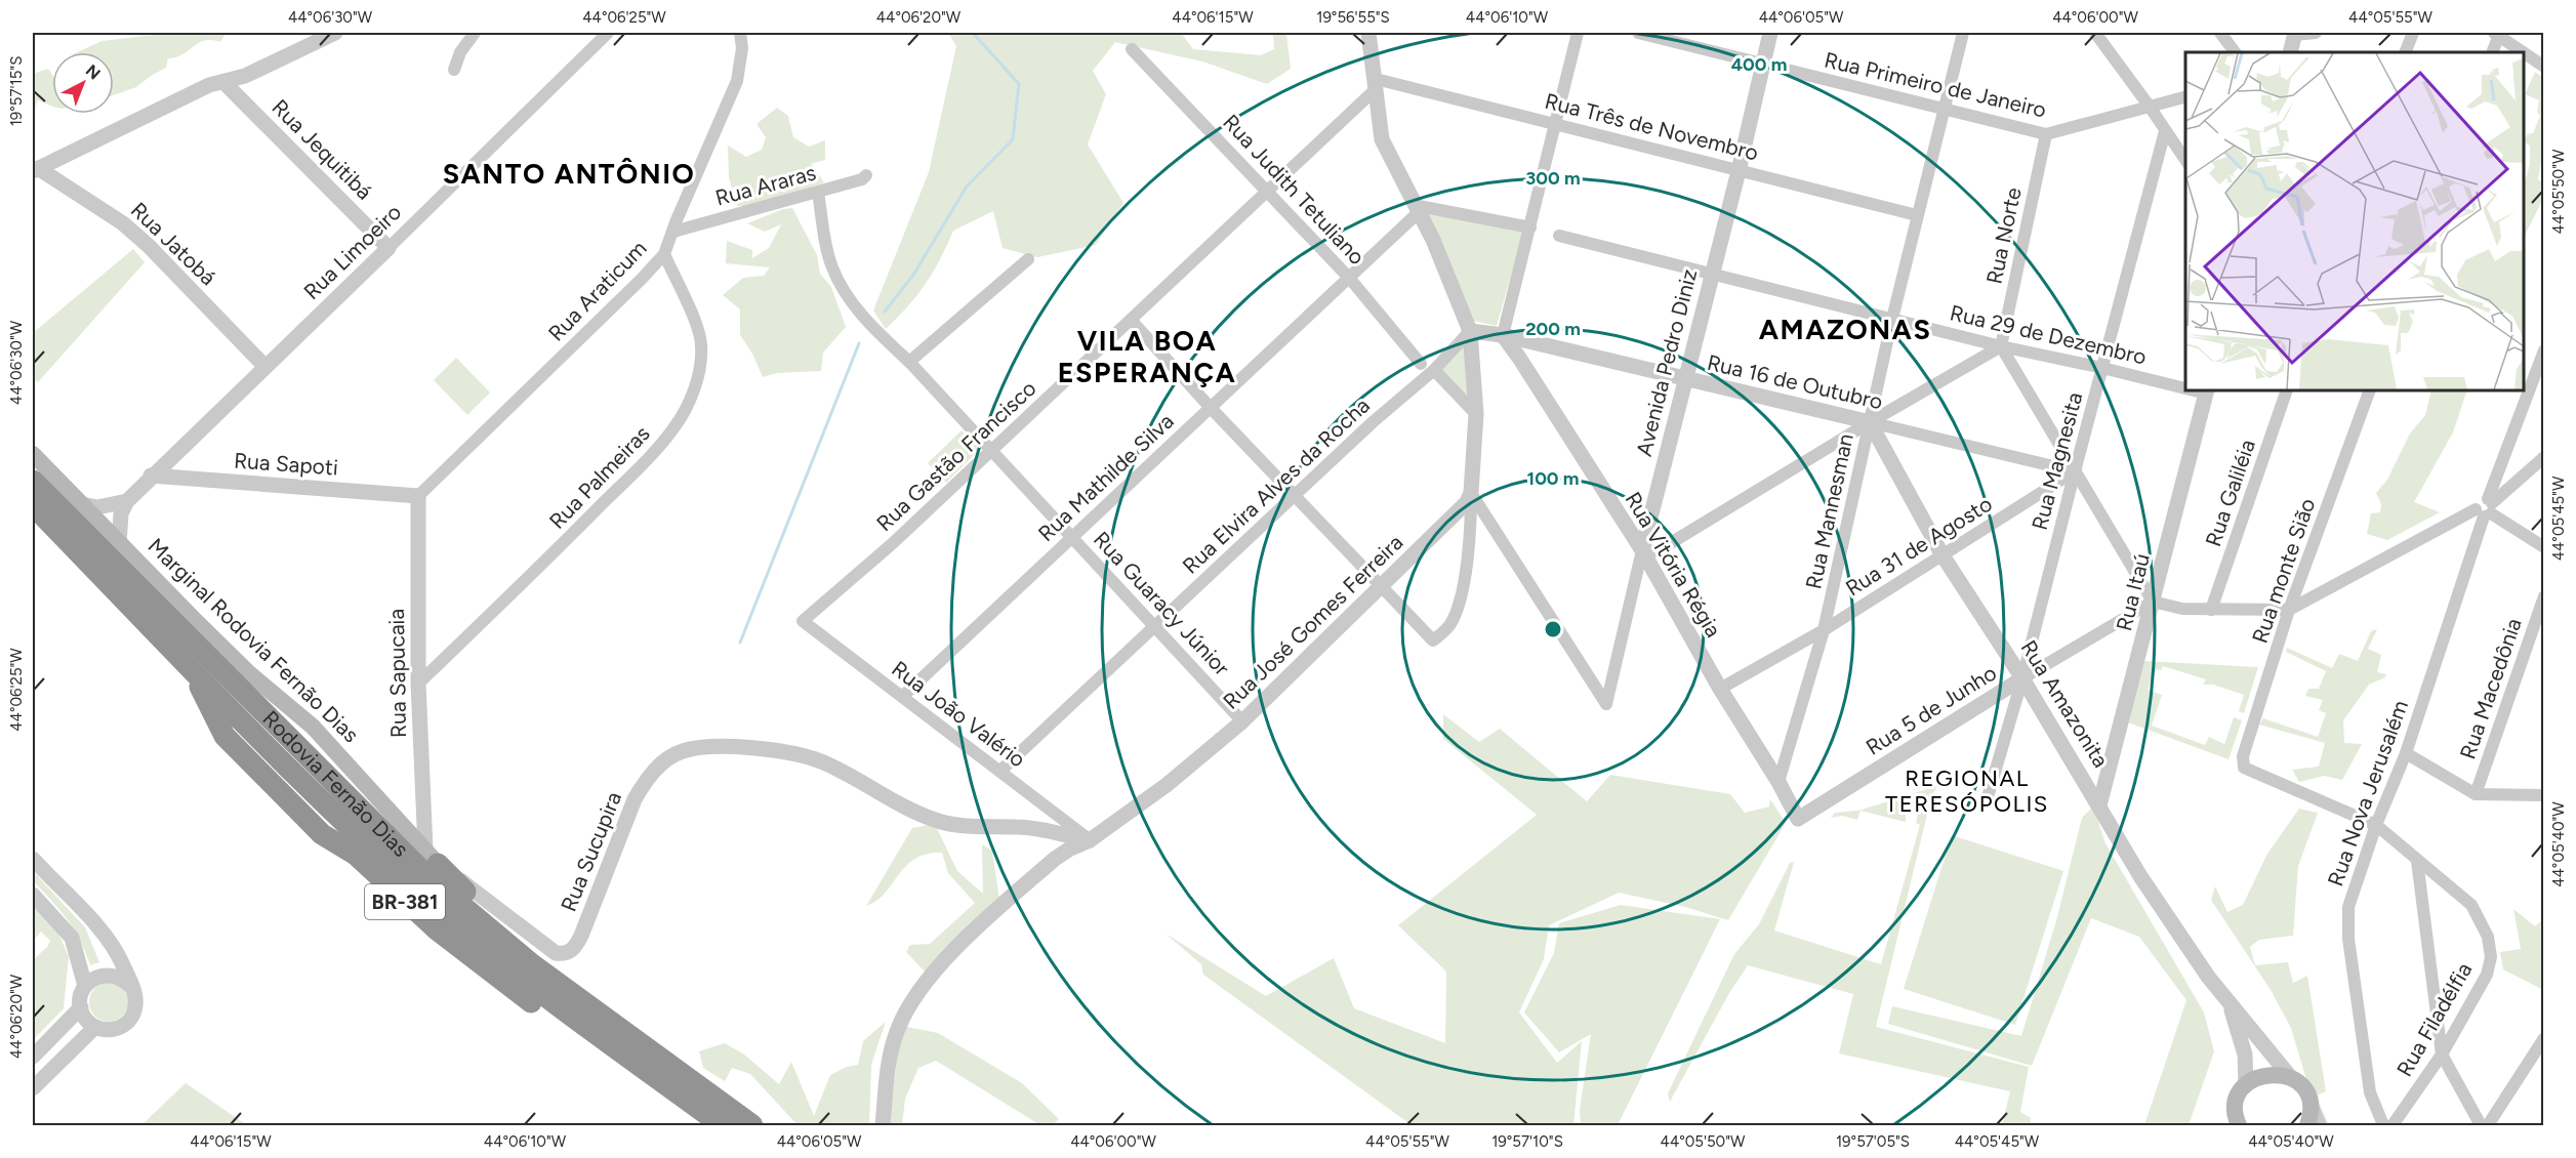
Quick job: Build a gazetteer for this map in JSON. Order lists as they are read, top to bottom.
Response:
{
  "streets": {
    "highway": ["Rodovia Fernão Dias", "BR-381"],
    "main road": ["Marginal Rodovia Fernão Dias", "Rua Amazonita"],
    "street": [
      "Rua Primeiro de Janeiro",
      "Rua Três de Novembro",
      "Rua Jequitibá",
      "Rua Araras",
      "Rua Judith Tetuliano",
      "Rua Norte",
      "Rua Jatobá",
      "Rua Limoeiro",
      "Rua Araticum",
      "Rua 29 de Dezembro",
      "Avenida Pedro Diniz",
      "Rua 16 de Outubro",
      "Rua Gastão Francisco",
      "Rua Magnesita",
      "Rua Sapoti",
      "Rua Palmeiras",
      "Rua Mathilde Silva",
      "Rua Elvira Alves da Rocha",
      "Rua Galiléia",
      "Rua Mannesman",
      "Rua 31 de Agosto",
      "Rua Vitória Régia",
      "Rua monte Sião",
      "Rua Itaú",
      "Rua Guaracy Júnior",
      "Rua José Gomes Ferreira",
      "Rua Sapucaia",
      "Rua Macedônia",
      "Rua 5 de Junho",
      "Rua João Valério",
      "Rua Nova Jerusalém",
      "Rua Sucupira",
      "Rua Filadélfia"
    ]
  },
  "crossings": [
    ["Rua Primeiro de Janeiro", "Rua Norte"],
    ["Rua Primeiro de Janeiro", "Avenida Pedro Diniz"],
    ["Rua Primeiro de Janeiro", "Rua Mannesman"],
    ["Rua Três de Novembro", "Avenida Pedro Diniz"],
    ["Rua Três de Novembro", "Rua Gastão Francisco"],
    ["Rua Três de Novembro", "Rua Mannesman"],
    ["Rua Jequitibá", "Rua Limoeiro"],
    ["Rua Araras", "Rua Araticum"],
    ["Rua Araras", "Rua Guaracy Júnior"],
    ["Rua Judith Tetuliano", "Rua Gastão Francisco"],
    ["Rua Judith Tetuliano", "Rua Mathilde Silva"],
    ["Rua Norte", "Rua 29 de Dezembro"],
    ["Rua Jatobá", "Rua Limoeiro"],
    ["Rua Limoeiro", "Rua Sapoti"],
    ["Rua Araticum", "Rua Sapoti"],
    ["Rua Araticum", "Rua Palmeiras"],
    ["Rua Araticum", "Rua Sapucaia"],
    ["Rua 29 de Dezembro", "Avenida Pedro Diniz"],
    ["Rua 29 de Dezembro", "Rua Magnesita"],
    ["Rua 29 de Dezembro", "Rua Mannesman"],
    ["Avenida Pedro Diniz", "Rua 16 de Outubro"],
    ["Avenida Pedro Diniz", "Rua Vitória Régia"],
    ["Avenida Pedro Diniz", "Rua José Gomes Ferreira"],
    ["Rua 16 de Outubro", "Rua Magnesita"],
    ["Rua 16 de Outubro", "Rua Elvira Alves da Rocha"],
    ["Rua 16 de Outubro", "Rua Mannesman"],
    ["Rua 16 de Outubro", "Rua 31 de Agosto"],
    ["Rua 16 de Outubro", "Rua Vitória Régia"],
    ["Rua 16 de Outubro", "Rua Amazonita"],
    ["Rua Gastão Francisco", "Rua Guaracy Júnior"],
    ["Rua Gastão Francisco", "Rua João Valério"],
    ["Rua Magnesita", "Rua 31 de Agosto"],
    ["Rua Magnesita", "Rua Amazonita"],
    ["Rua Magnesita", "Rua 5 de Junho"],
    ["Rua Sapoti", "Rua Sapucaia"],
    ["Rua Palmeiras", "Rua Sapucaia"],
    ["Rua Mathilde Silva", "Rua Guaracy Júnior"],
    ["Rua Mathilde Silva", "Rua João Valério"],
    ["Rua Elvira Alves da Rocha", "Rua Guaracy Júnior"],
    ["Rua Elvira Alves da Rocha", "Rua João Valério"],
    ["Rua Mannesman", "Rua 31 de Agosto"],
    ["Rua Mannesman", "Rua Vitória Régia"],
    ["Rua Mannesman", "Rua Amazonita"],
    ["Rua 31 de Agosto", "Rua Vitória Régia"],
    ["Rua 31 de Agosto", "Rua Amazonita"],
    ["Rua Vitória Régia", "Rua 5 de Junho"],
    ["Rua monte Sião", "Rua Filadélfia"],
    ["Rua Itaú", "Rua Amazonita"],
    ["Rua Itaú", "Rua 5 de Junho"],
    ["Rua Guaracy Júnior", "Rua José Gomes Ferreira"],
    ["Rua José Gomes Ferreira", "Rua João Valério"],
    ["Rua José Gomes Ferreira", "Rua Sucupira"],
    ["Marginal Rodovia Fernão Dias", "Rua Sapucaia"],
    ["Marginal Rodovia Fernão Dias", "Rua Sucupira"],
    ["Marginal Rodovia Fernão Dias", "BR-381"],
    ["Rua Sapucaia", "Rua Sucupira"],
    ["Rua Sapucaia", "BR-381"],
    ["Rua Amazonita", "Rua 5 de Junho"],
    ["Rua João Valério", "Rua Sucupira"],
    ["Rodovia Fernão Dias", "BR-381"],
    ["Rua Nova Jerusalém", "Rua Filadélfia"],
    ["Rua Sucupira", "BR-381"]
  ],
  "districts": [
    "SANTO ANTÔNIO",
    "AMAZONAS",
    "VILA BOA ESPERANÇA",
    "REGIONAL TERESÓPOLIS"
  ],
  "north": "top right",
  "coordinates": [
    "44°06'30\"W",
    "44°06'25\"W",
    "44°06'20\"W",
    "44°06'15\"W",
    "19°56'55\"S",
    "44°06'10\"W",
    "44°06'05\"W",
    "44°06'00\"W",
    "44°05'55\"W",
    "19°57'15\"S",
    "44°05'50\"W",
    "44°05'45\"W",
    "44°05'40\"W",
    "19°57'10\"S",
    "19°57'05\"S"
  ],
  "rings": [
    "400 m",
    "300 m",
    "200 m",
    "100 m"
  ]
}
